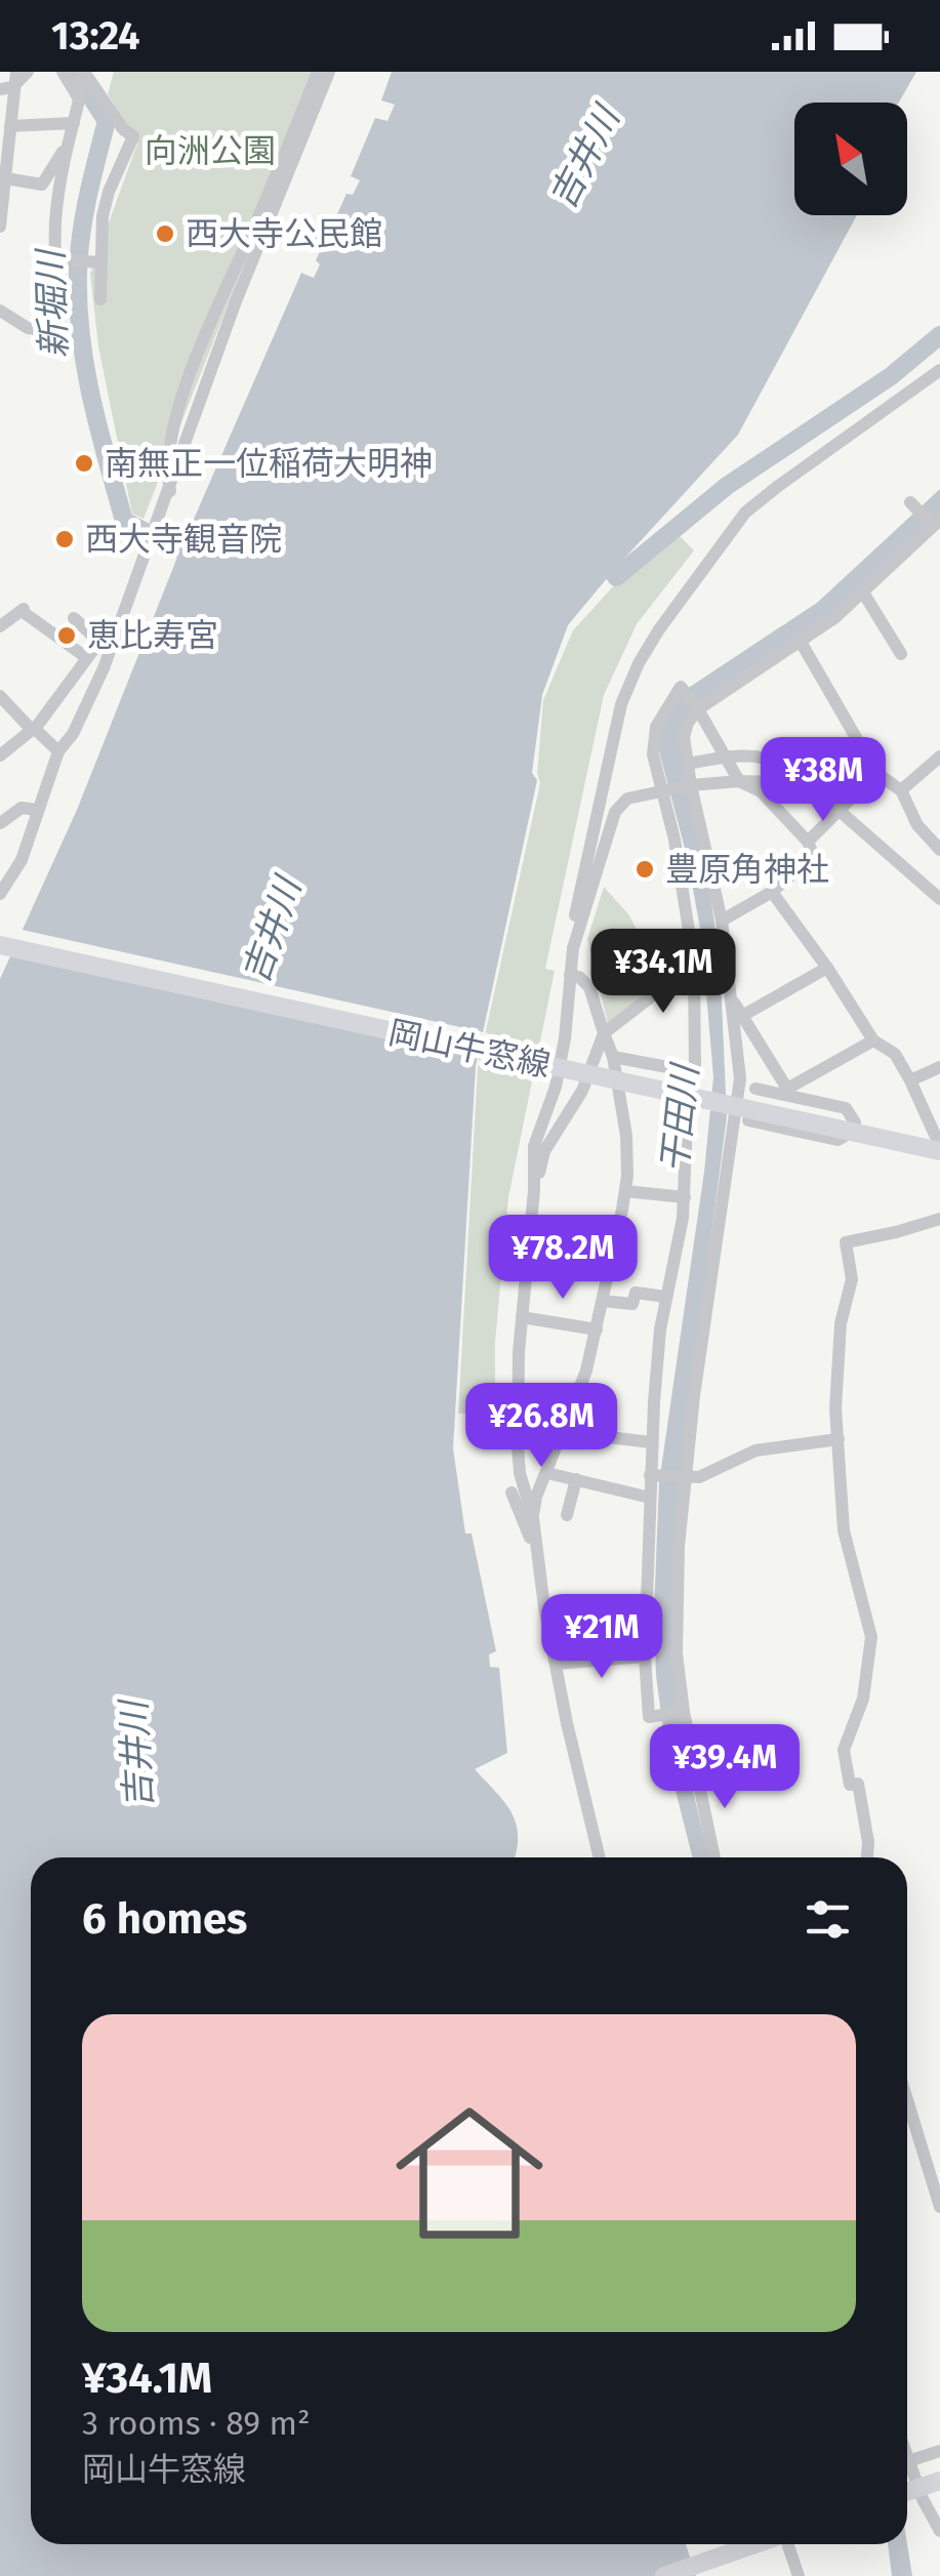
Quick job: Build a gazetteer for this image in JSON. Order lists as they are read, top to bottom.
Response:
{
  "streets": {
    "main road": ["岡山牛窓線"]
  },
  "water": ["吉井川", "新堀川", "干田川"],
  "parks": ["向洲公園"],
  "places": [
    "西大寺公民館",
    "南無正一位稲荷大明神",
    "西大寺観音院",
    "恵比寿宮",
    "豊原角神社"
  ],
  "north": "top left",
  "page": {
    "status": "13:24",
    "price": [
      "¥38M",
      "¥34.1M",
      "¥78.2M",
      "¥26.8M",
      "¥21M",
      "¥39.4M"
    ],
    "heading": "6 homes",
    "list": [
      {
        "name": "¥34.1M",
        "note": "3 rooms · 89 m² · 岡山牛窓線"
      }
    ]
  }
}
